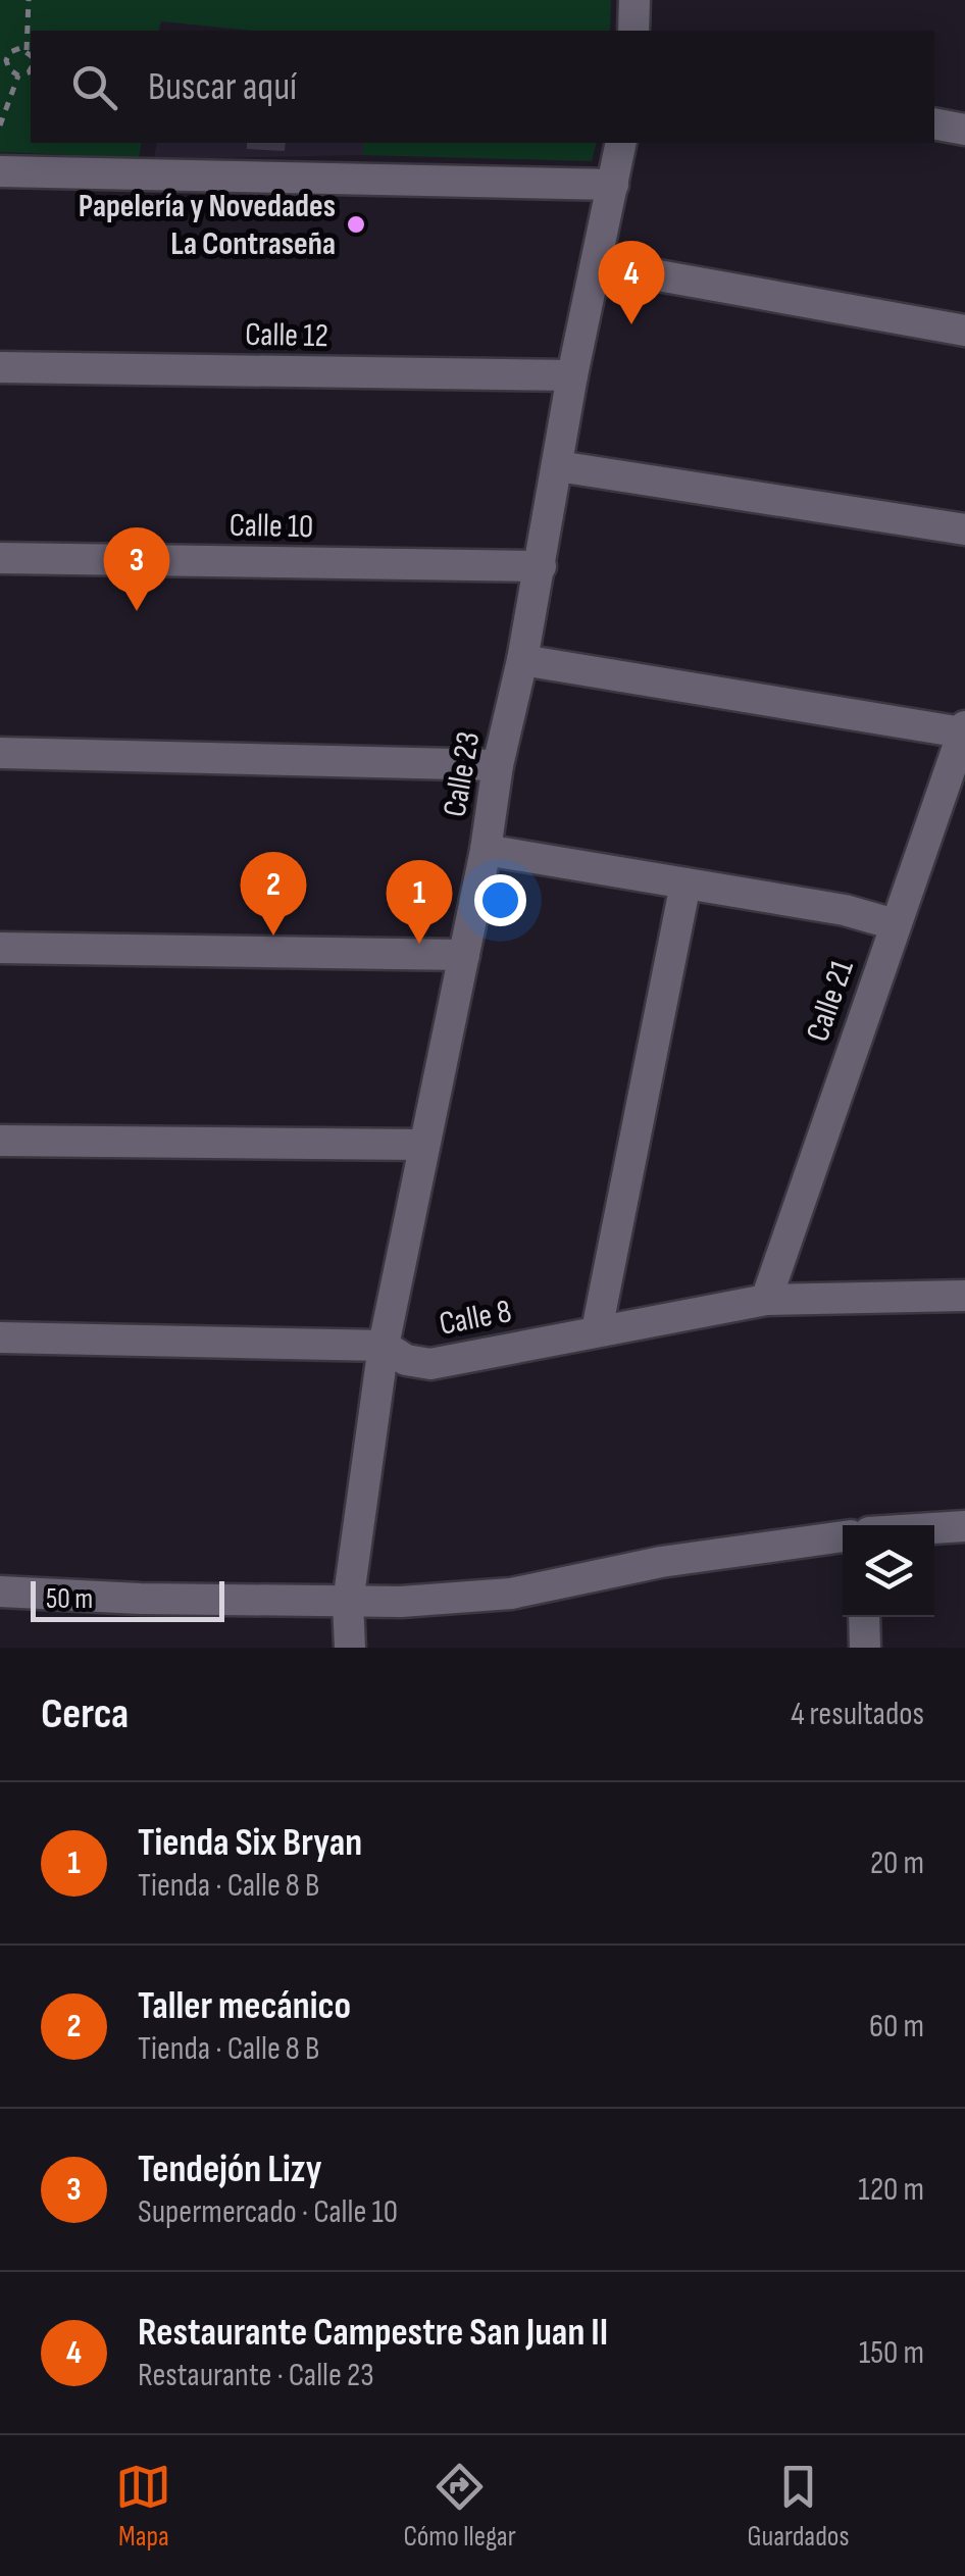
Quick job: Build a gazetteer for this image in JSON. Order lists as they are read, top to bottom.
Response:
{
  "streets": {
    "street": [
      "Calle 12",
      "Calle 10",
      "Calle 23",
      "Calle 21",
      "Calle 8"
    ]
  },
  "crossings": [
    ["Calle 12", "Calle 23"],
    ["Calle 10", "Calle 23"],
    ["Calle 23", "Calle 8"],
    ["Calle 21", "Calle 8"]
  ],
  "places": ["Papelería y Novedades La Contraseña"],
  "scale_bar": "50 m",
  "page": {
    "search": "Buscar aquí",
    "pins": [
      "4",
      "3",
      "2",
      "1"
    ],
    "scale": "50 m",
    "heading": ["Cerca", "4 resultados"],
    "list": [
      {
        "mark": "1",
        "name": "Tienda Six Bryan",
        "note": "Tienda · Calle 8 B",
        "value": "20 m"
      },
      {
        "mark": "2",
        "name": "Taller mecánico",
        "note": "Tienda · Calle 8 B",
        "value": "60 m"
      },
      {
        "mark": "3",
        "name": "Tendejón Lizy",
        "note": "Supermercado · Calle 10",
        "value": "120 m"
      },
      {
        "mark": "4",
        "name": "Restaurante Campestre San Juan II",
        "note": "Restaurante · Calle 23",
        "value": "150 m"
      }
    ],
    "nav": ["Mapa", "Cómo llegar", "Guardados"]
  }
}
